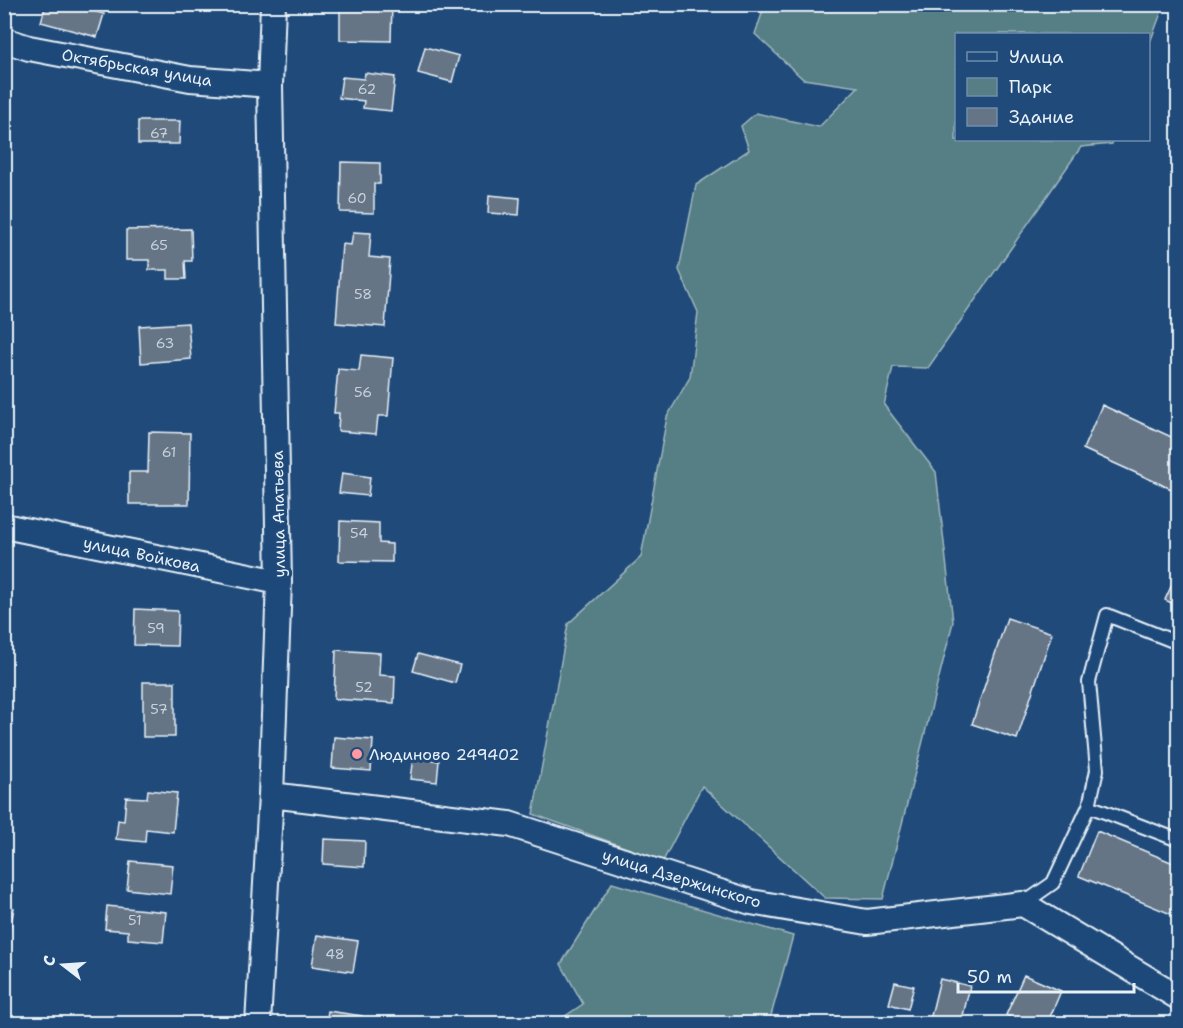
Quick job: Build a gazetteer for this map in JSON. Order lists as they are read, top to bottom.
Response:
{
  "streets": {
    "street": [
      "Октябрьская улица",
      "улица Апатьева",
      "улица Войкова",
      "улица Дзержинского"
    ]
  },
  "crossings": [
    ["Октябрьская улица", "улица Апатьева"],
    ["улица Апатьева", "улица Войкова"],
    ["улица Апатьева", "улица Дзержинского"]
  ],
  "places": ["Людиново 249402"],
  "house_numbers": [
    "62",
    "67",
    "60",
    "65",
    "58",
    "63",
    "56",
    "61",
    "54",
    "59",
    "52",
    "57",
    "51",
    "48"
  ],
  "legend": ["Улица", "Парк", "Здание"],
  "scale_bar": "50 m",
  "north": "left"
}
